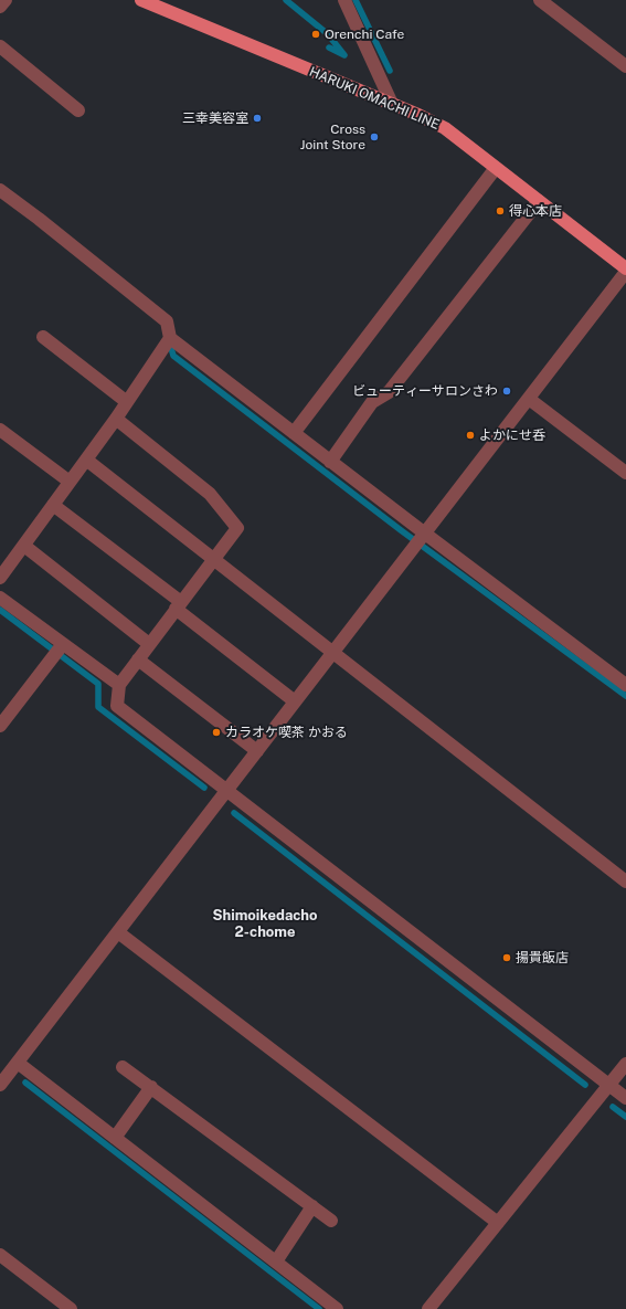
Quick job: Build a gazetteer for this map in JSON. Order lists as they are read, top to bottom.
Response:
{
  "streets": {
    "main road": ["HARUKI OMACHI LINE"]
  },
  "districts": ["Shimoikedacho 2-chome"],
  "places": [
    "Orenchi Cafe",
    "三幸美容室",
    "Cross Joint Store",
    "得心本店",
    "ビューティーサロンさわ",
    "よかにせ呑",
    "カラオケ喫茶 かおる",
    "揚貴飯店"
  ]
}
